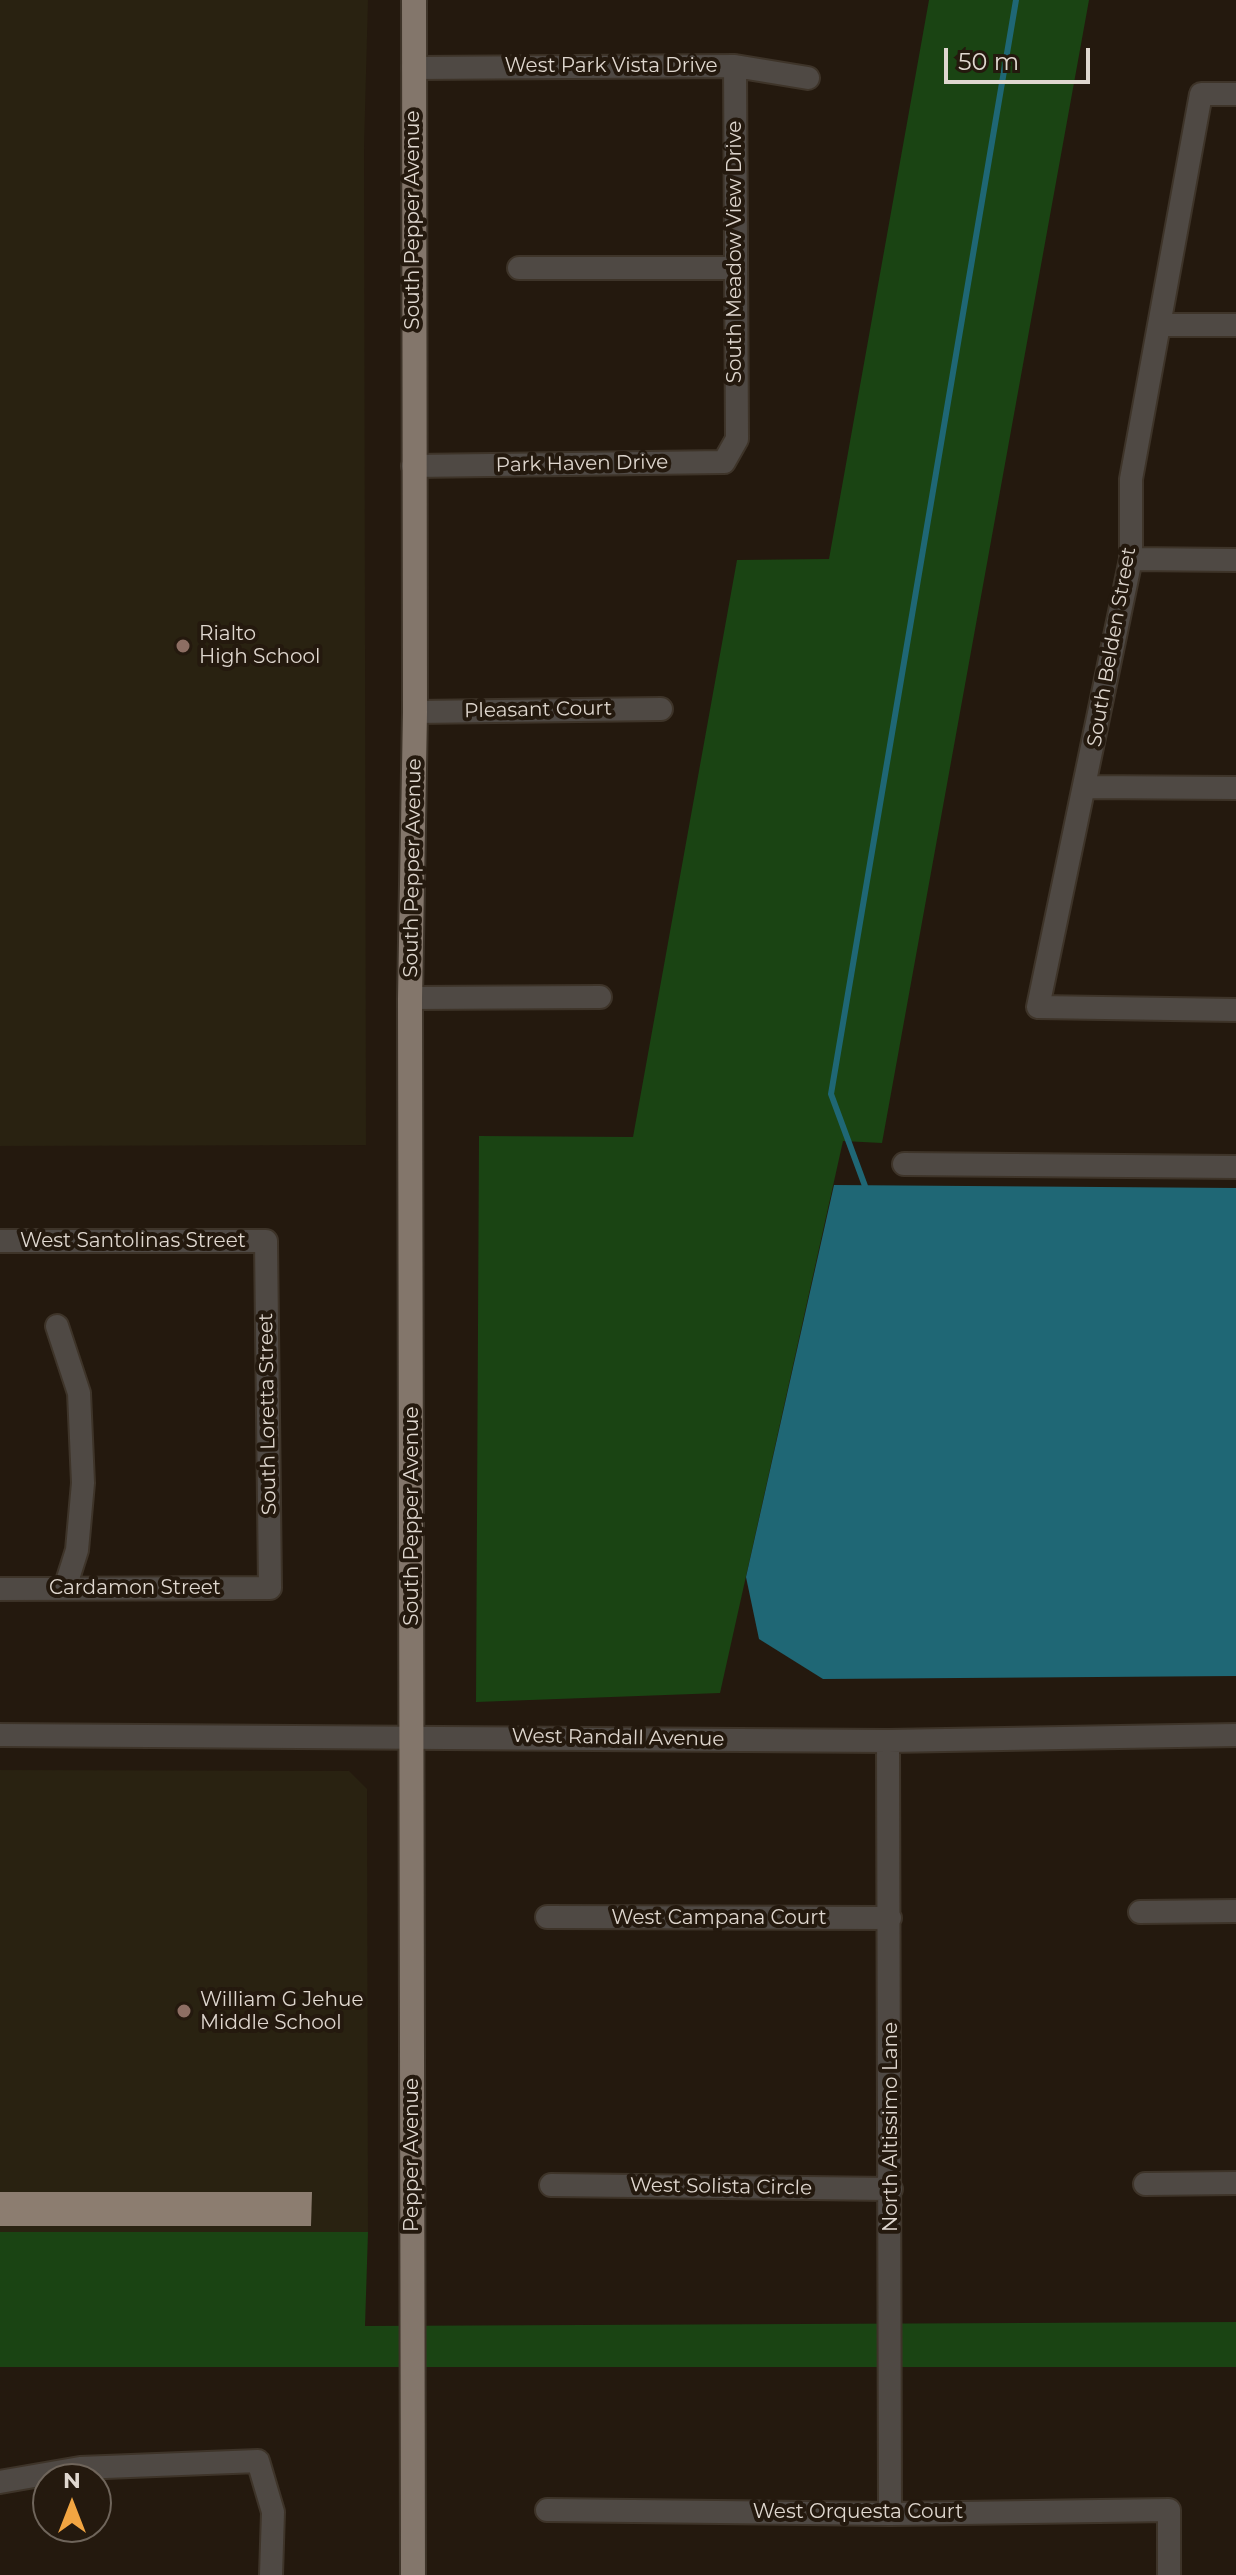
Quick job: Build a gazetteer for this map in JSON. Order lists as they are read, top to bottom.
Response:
{
  "streets": {
    "main road": ["South Pepper Avenue", "Pepper Avenue"],
    "street": [
      "West Park Vista Drive",
      "South Meadow View Drive",
      "Park Haven Drive",
      "South Belden Street",
      "Pleasant Court",
      "West Santolinas Street",
      "South Loretta Street",
      "Cardamon Street",
      "West Randall Avenue",
      "West Campana Court",
      "North Altissimo Lane",
      "West Solista Circle",
      "West Orquesta Court"
    ]
  },
  "crossings": [
    ["West Park Vista Drive", "South Pepper Avenue"],
    ["West Park Vista Drive", "South Meadow View Drive"],
    ["South Pepper Avenue", "Park Haven Drive"],
    ["South Pepper Avenue", "Pleasant Court"],
    ["South Pepper Avenue", "West Randall Avenue"],
    ["South Pepper Avenue", "Pepper Avenue"],
    ["South Meadow View Drive", "Park Haven Drive"],
    ["West Santolinas Street", "South Loretta Street"],
    ["South Loretta Street", "Cardamon Street"],
    ["West Randall Avenue", "North Altissimo Lane"],
    ["West Randall Avenue", "Pepper Avenue"],
    ["West Campana Court", "North Altissimo Lane"],
    ["North Altissimo Lane", "West Solista Circle"],
    ["North Altissimo Lane", "West Orquesta Court"]
  ],
  "places": ["Rialto High School", "William G Jehue Middle School"],
  "scale_bar": "50 m",
  "north": "top"
}
